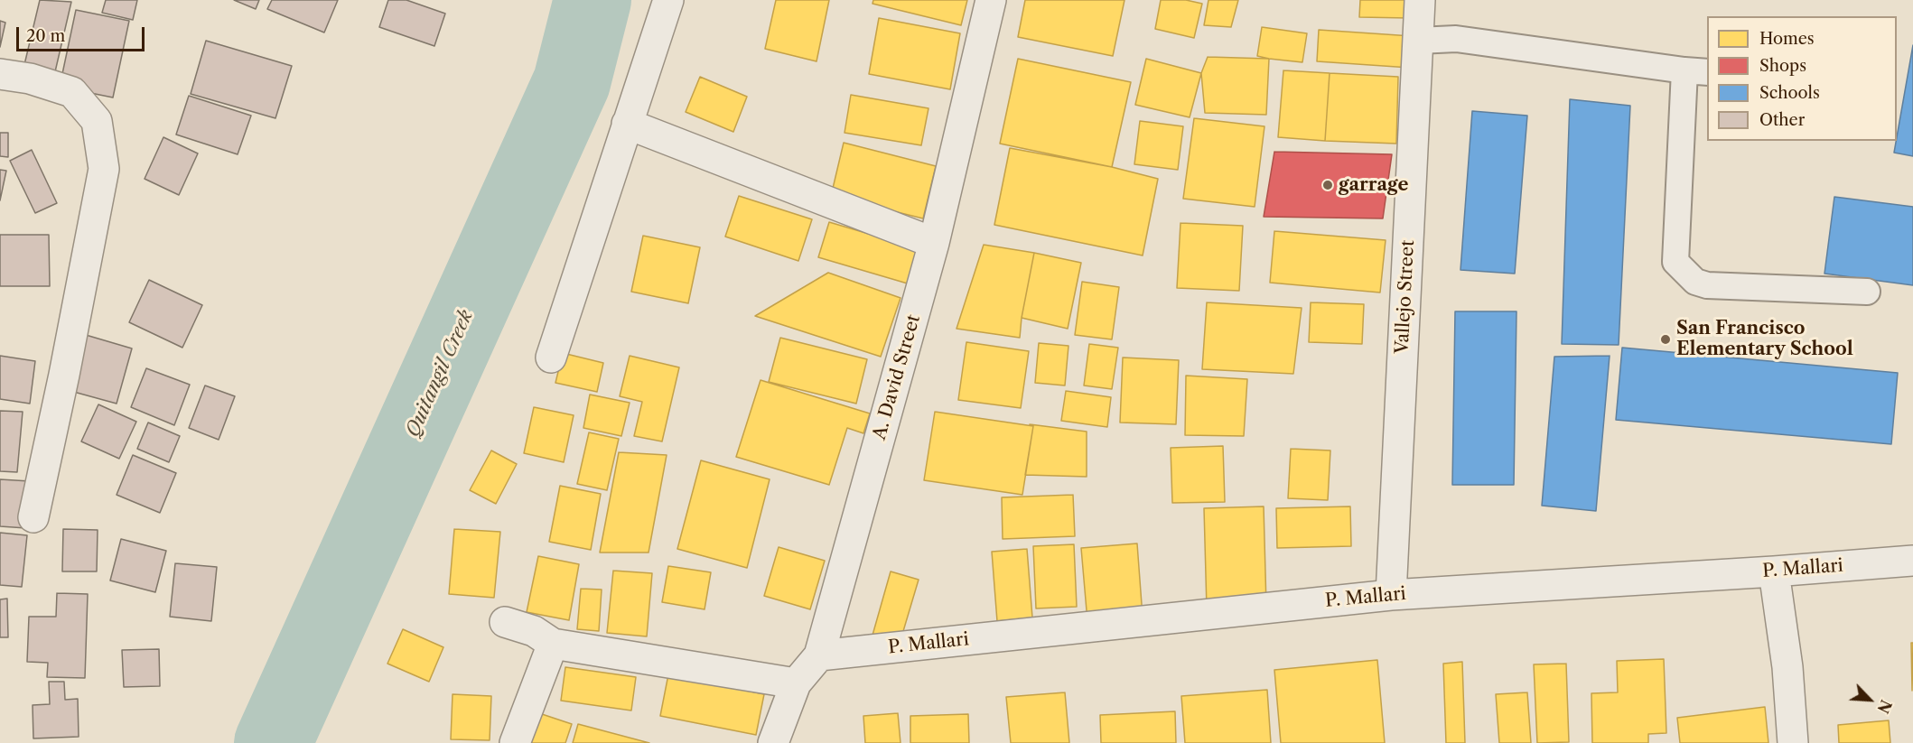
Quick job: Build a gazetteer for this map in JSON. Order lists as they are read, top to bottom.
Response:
{
  "streets": {
    "street": ["Vallejo Street", "A. David Street", "P. Mallari"]
  },
  "crossings": [
    ["Vallejo Street", "P. Mallari"],
    ["A. David Street", "P. Mallari"]
  ],
  "water": ["Quitangil Creek"],
  "places": ["garrage", "San Francisco Elementary School"],
  "legend": [
    "Homes",
    "Shops",
    "Schools",
    "Other"
  ],
  "scale_bar": "20 m",
  "north": "bottom right"
}
